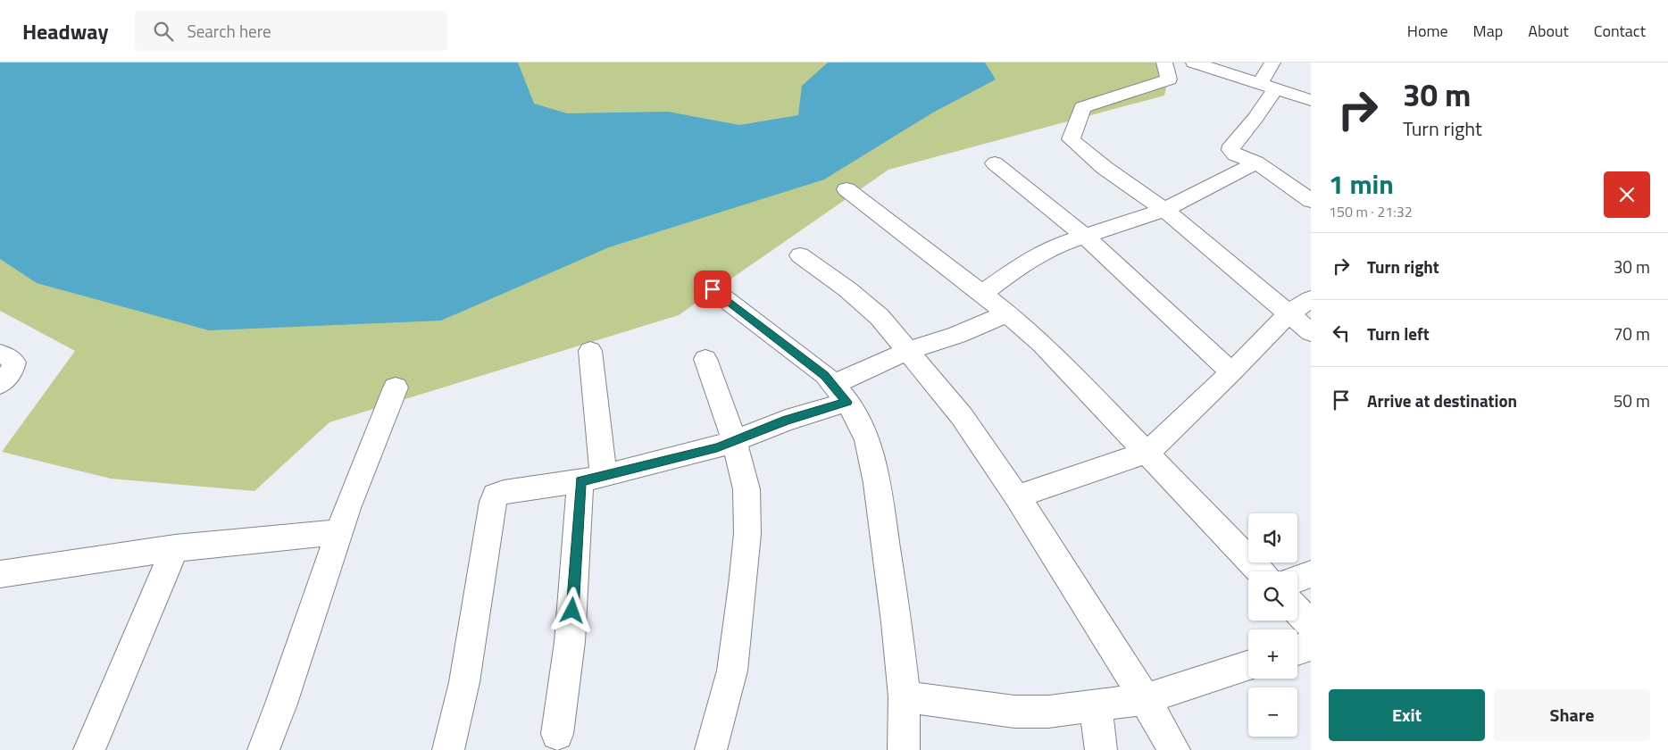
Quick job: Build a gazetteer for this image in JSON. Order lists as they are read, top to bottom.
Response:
{
  "page": {
    "header": "Headway",
    "search": "Search here",
    "nav": [
      "Home",
      "Map",
      "About",
      "Contact"
    ],
    "turn": ["30 m", "Turn right"],
    "heading": ["1 min", "150 m · 21:32"],
    "list": [
      {
        "name": "Turn right",
        "value": "30 m"
      },
      {
        "name": "Turn left",
        "value": "70 m"
      },
      {
        "name": "Arrive at destination",
        "value": "50 m"
      }
    ],
    "map_buttons": ["+", "−"],
    "buttons": ["Exit", "Share"]
  }
}
